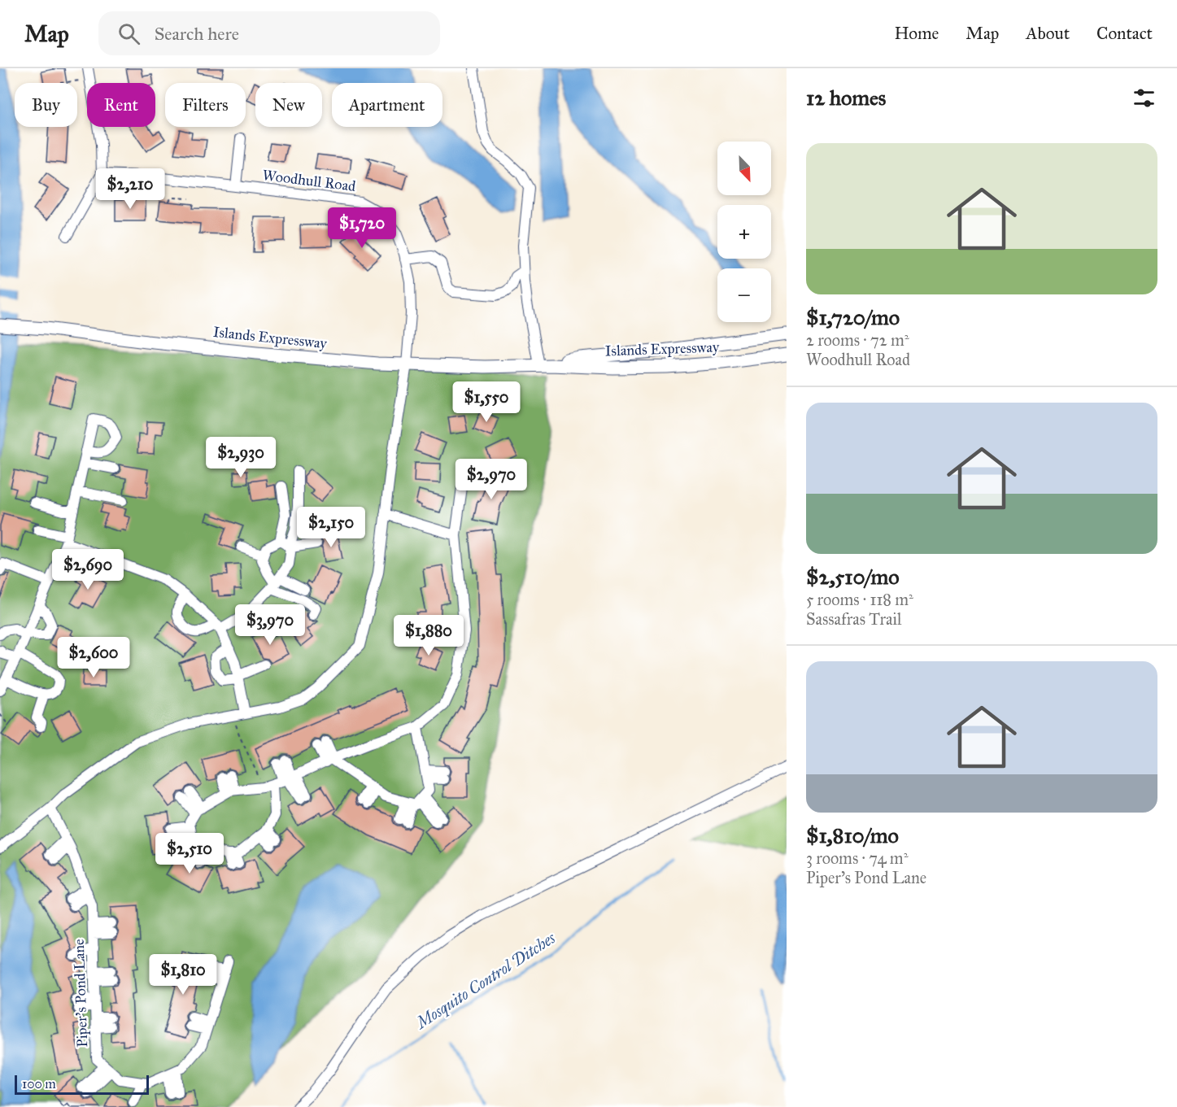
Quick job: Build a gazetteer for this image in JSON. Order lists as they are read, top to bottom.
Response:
{
  "streets": {
    "main road": ["Islands Expressway"],
    "street": ["Woodhull Road", "Piper's Pond Lane"]
  },
  "crossings": [
    ["Woodhull Road", "Islands Expressway"],
    ["Woodhull Road", "Piper's Pond Lane"]
  ],
  "water": ["Mosquito Control Ditches"],
  "scale_bar": "100 m",
  "north": "bottom right",
  "page": {
    "header": "Map",
    "search": "Search here",
    "nav": [
      "Home",
      "Map",
      "About",
      "Contact"
    ],
    "heading": "12 homes",
    "chip": [
      "Buy",
      "Rent",
      "Filters",
      "New",
      "Apartment"
    ],
    "list": [
      {
        "name": "$1,720/mo",
        "note": "2 rooms · 72 m² · Woodhull Road"
      },
      {
        "name": "$2,510/mo",
        "note": "5 rooms · 118 m² · Sassafras Trail"
      },
      {
        "name": "$1,810/mo",
        "note": "3 rooms · 74 m² · Piper's Pond Lane"
      }
    ],
    "map_buttons": ["+", "−"],
    "price": [
      "$2,210",
      "$1,720",
      "$1,550",
      "$2,930",
      "$2,970",
      "$2,150",
      "$2,690",
      "$3,970",
      "$1,880",
      "$2,600",
      "$2,510",
      "$1,810"
    ],
    "scale": "100 m"
  }
}
